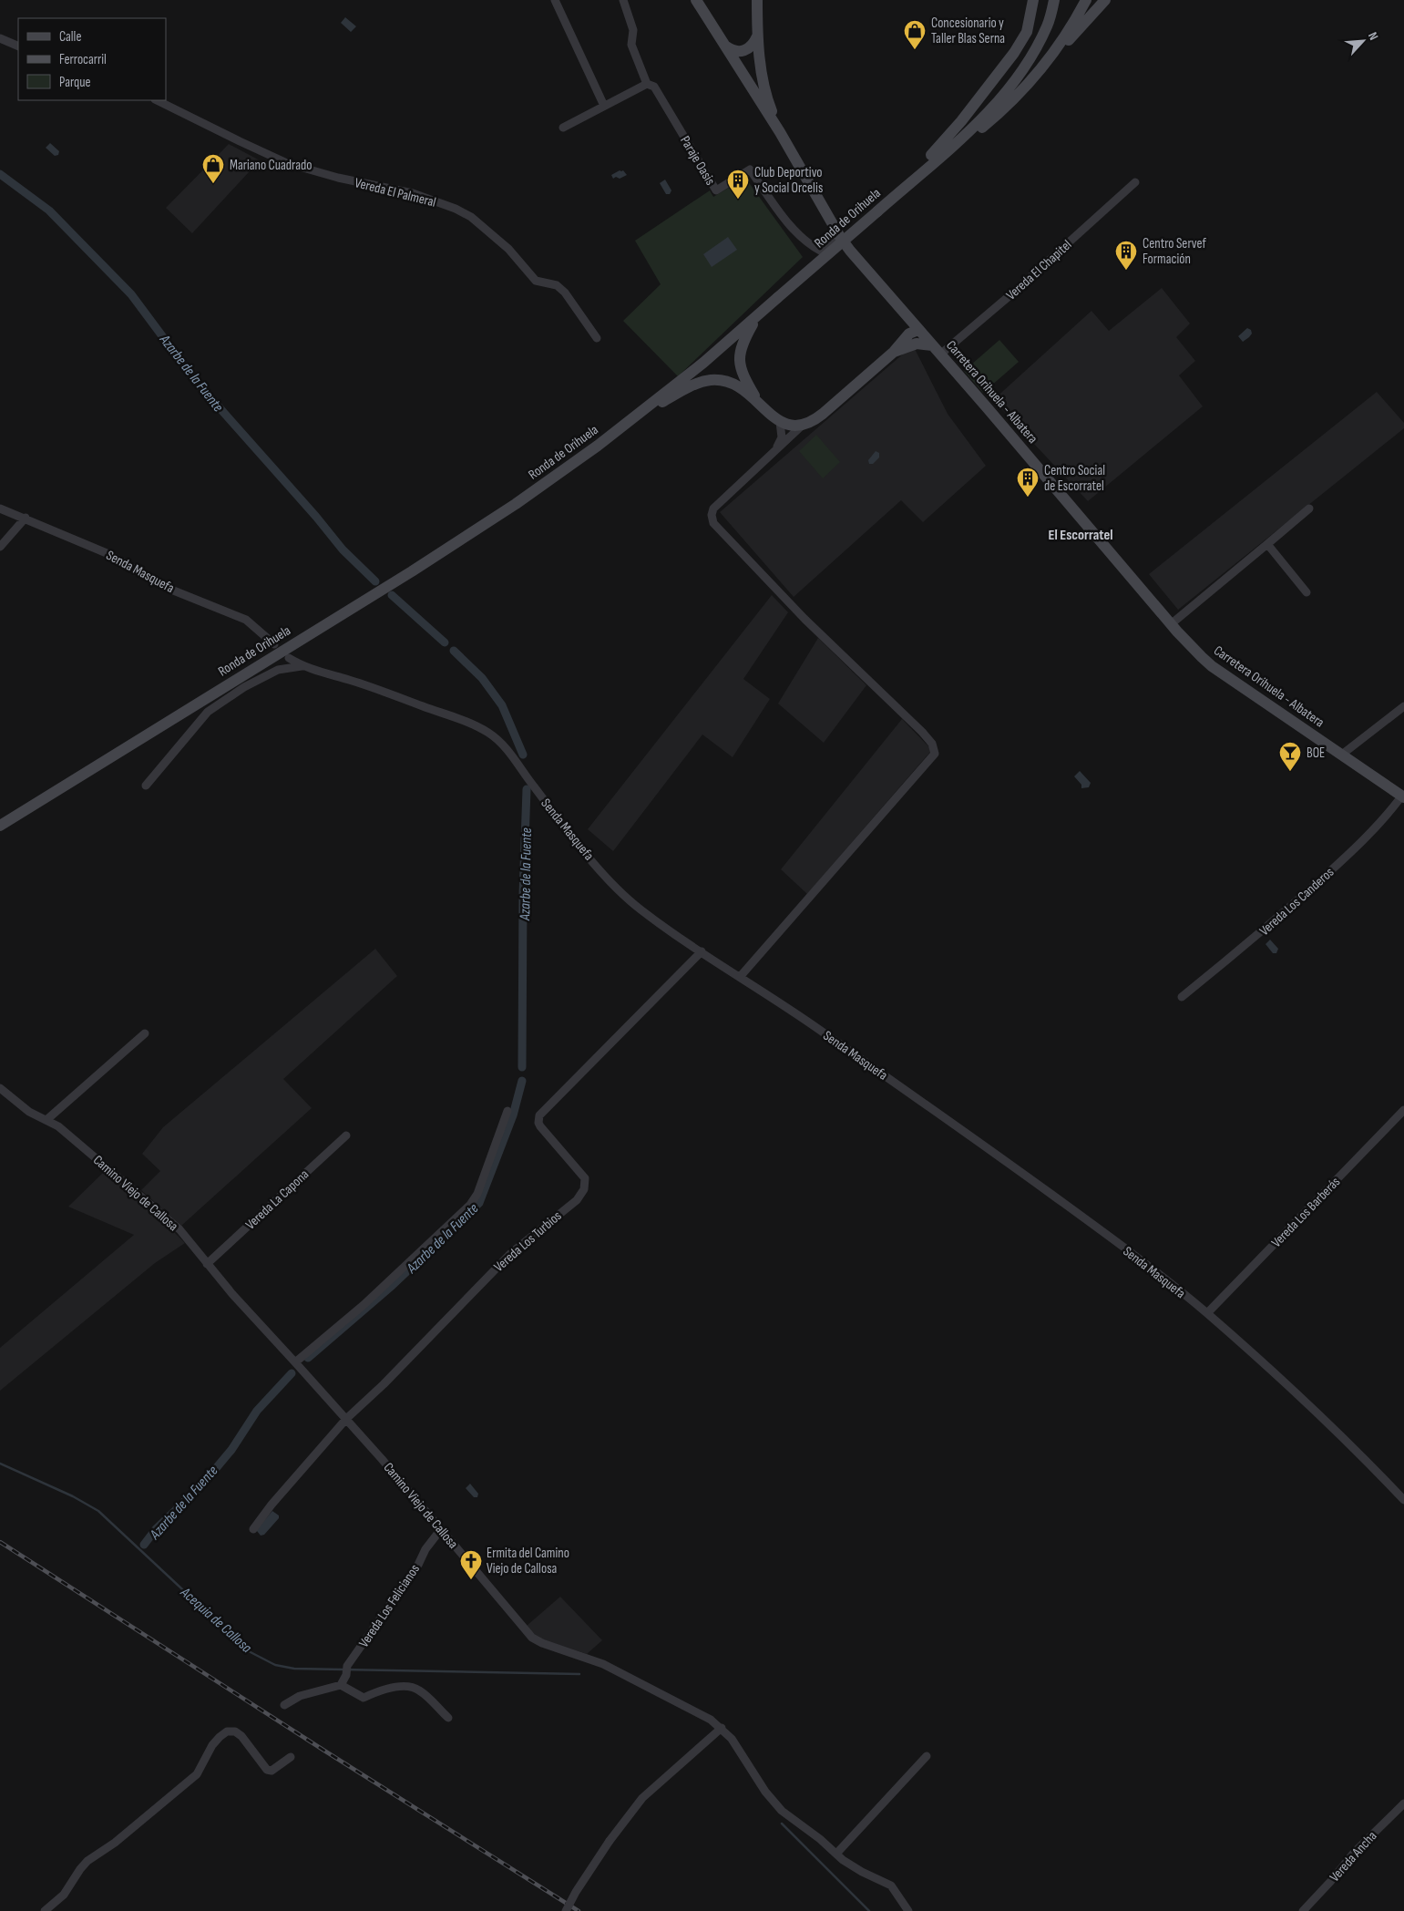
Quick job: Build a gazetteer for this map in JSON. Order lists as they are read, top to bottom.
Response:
{
  "streets": {
    "main road": ["Ronda de Orihuela", "Carretera Orihuela - Albatera"],
    "street": [
      "Paraje Oasis",
      "Vereda El Palmeral",
      "Vereda El Chapitel",
      "Senda Masquefa",
      "Vereda Los Canderos",
      "Camino Viejo de Callosa",
      "Vereda La Capona",
      "Vereda Los Barberás",
      "Vereda Los Turbios",
      "Vereda Los Felicianos",
      "Vereda Ancha"
    ]
  },
  "crossings": [
    ["Paraje Oasis", "Carretera Orihuela - Albatera"],
    ["Vereda El Chapitel", "Carretera Orihuela - Albatera"],
    ["Carretera Orihuela - Albatera", "Vereda Los Canderos"],
    ["Senda Masquefa", "Vereda Los Barberás"],
    ["Senda Masquefa", "Vereda Los Turbios"],
    ["Camino Viejo de Callosa", "Vereda La Capona"],
    ["Camino Viejo de Callosa", "Vereda Los Turbios"],
    ["Camino Viejo de Callosa", "Vereda Los Felicianos"]
  ],
  "districts": ["El Escorratel"],
  "water": ["Azarbe de la Fuente", "Acequia de Callosa"],
  "places": {
    "shop": ["Concesionario y Taller Blas Serna", "Mariano Cuadrado"],
    "building": ["Club Deportivo y Social Orcelis", "Centro Servef Formación", "Centro Social de Escorratel"],
    "bar": ["BOE"],
    "church": ["Ermita del Camino Viejo de Callosa"]
  },
  "legend": ["Calle", "Ferrocarril", "Parque"],
  "north": "top right"
}
